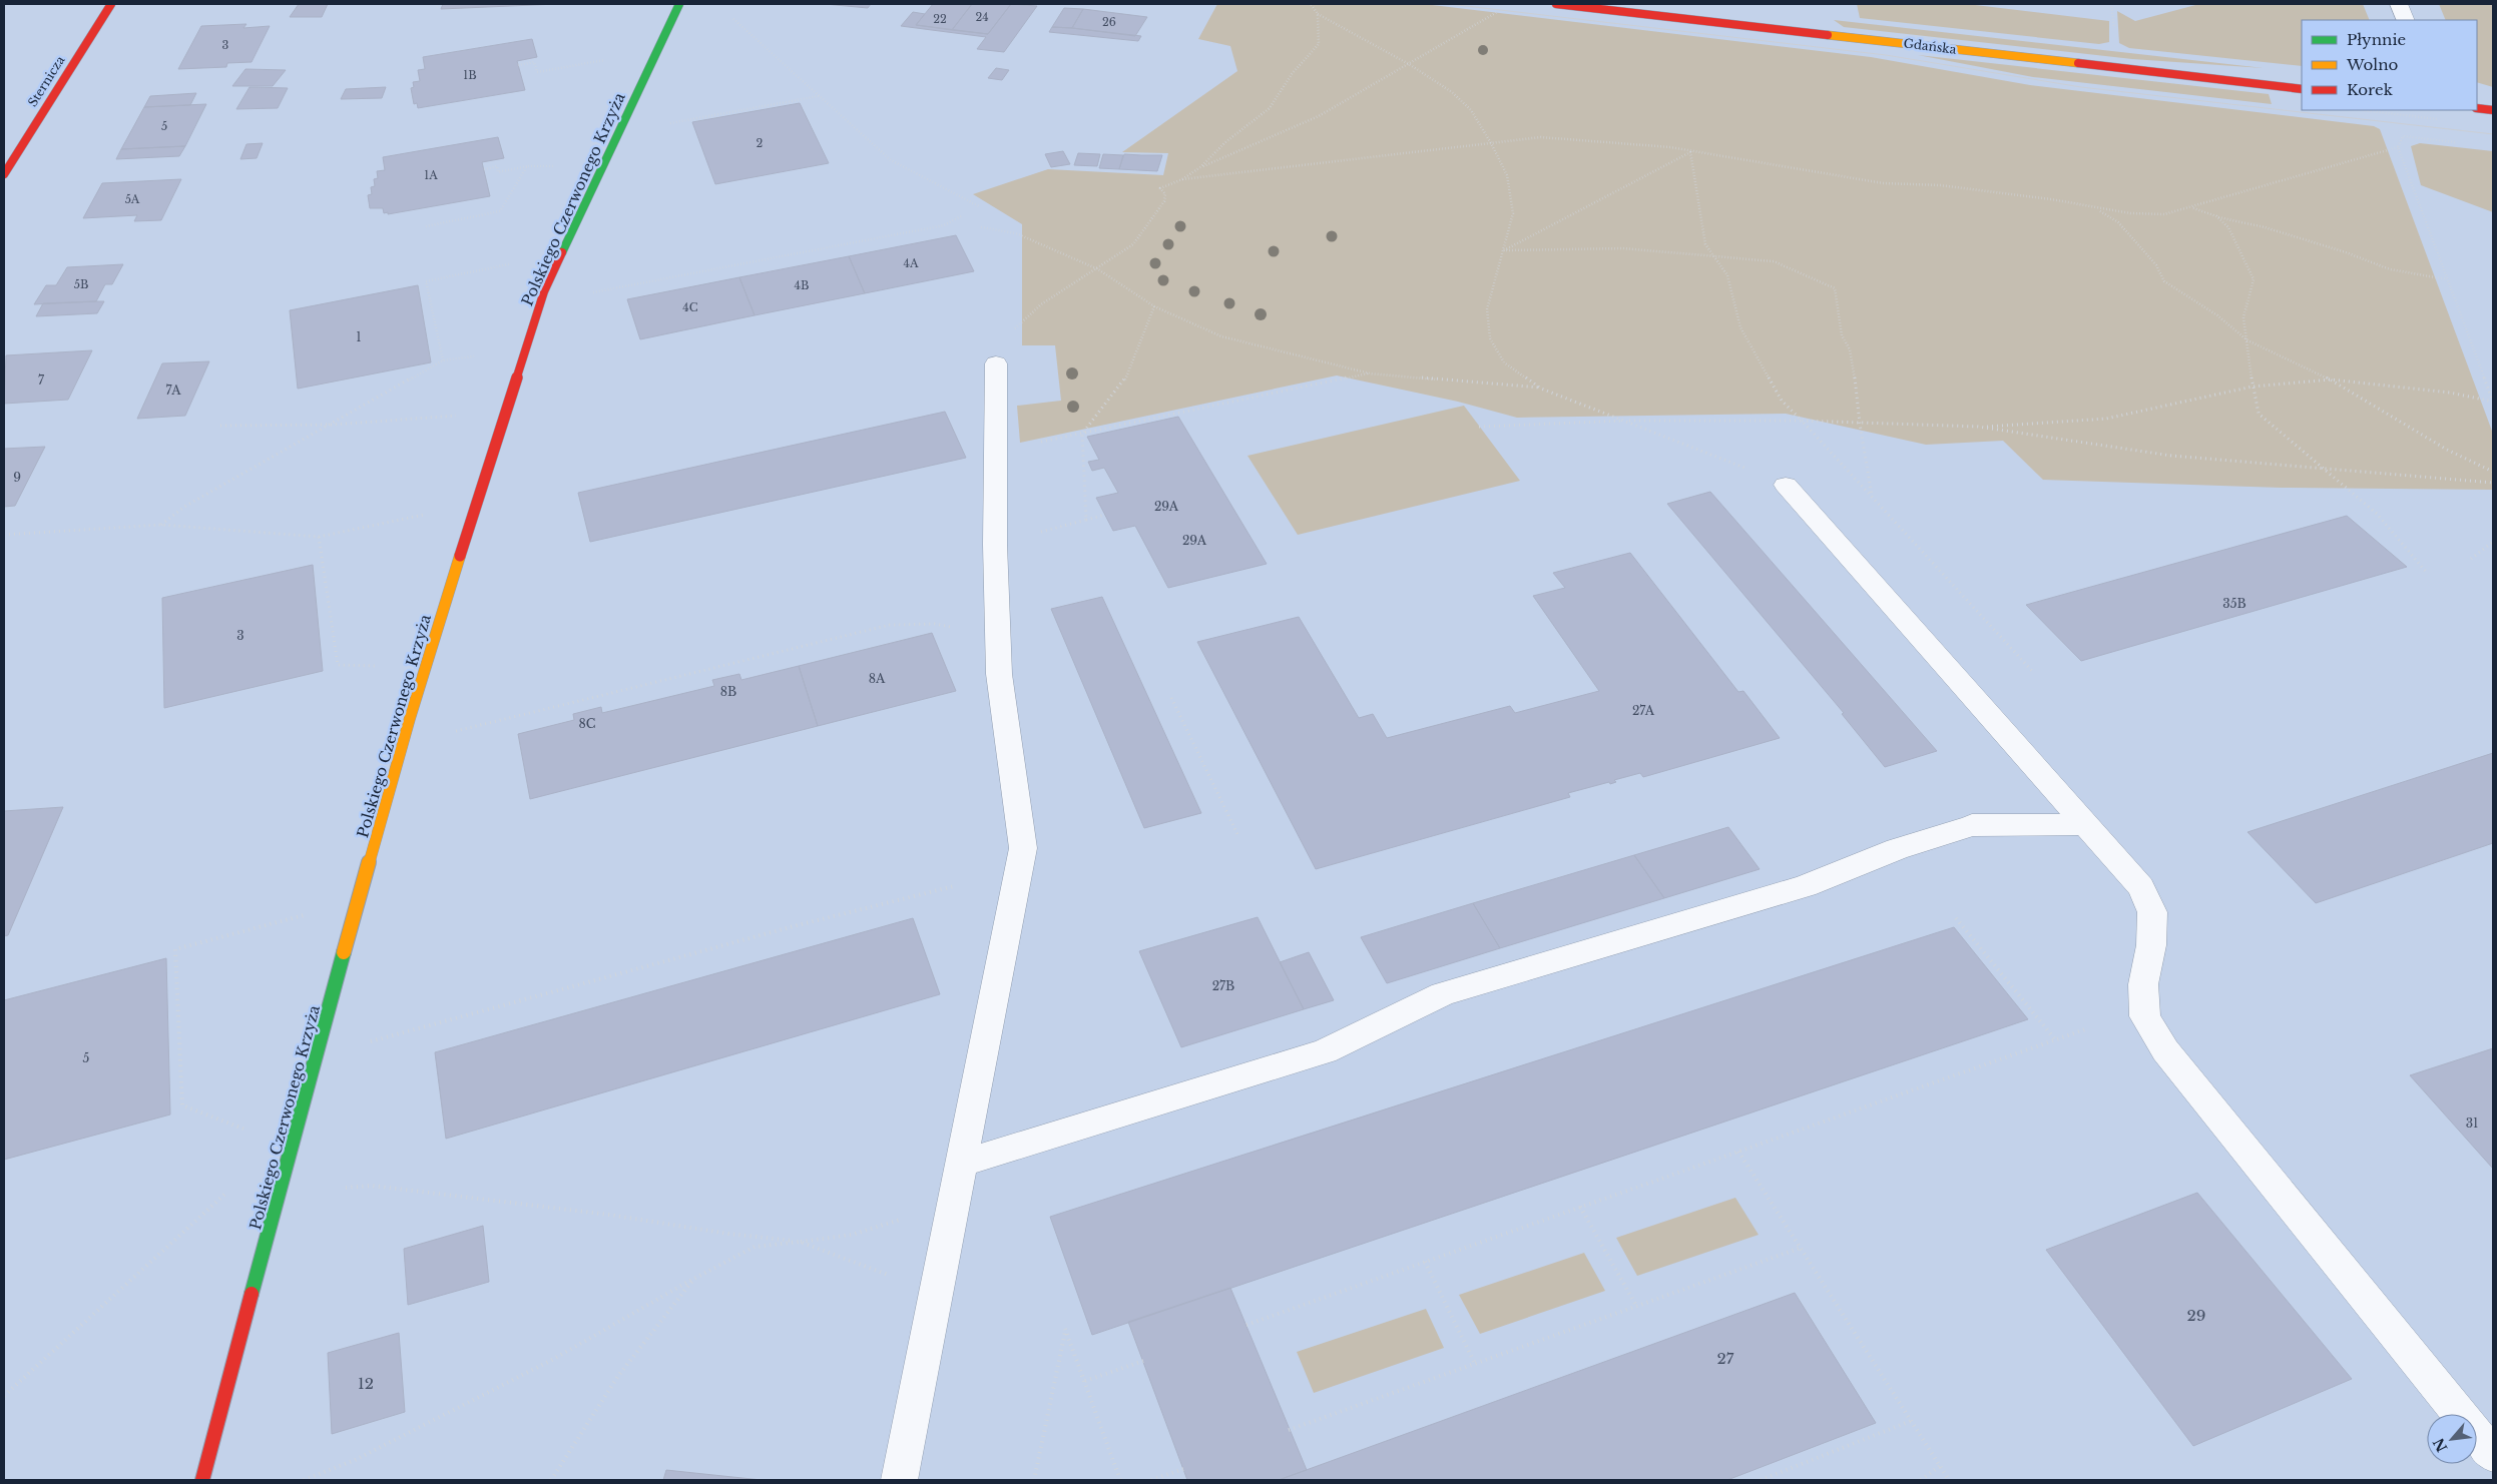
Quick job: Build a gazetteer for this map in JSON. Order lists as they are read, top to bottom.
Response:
{
  "streets": {
    "street": ["Gdańska", "Sternicza", "Polskiego Czerwonego Krzyża"]
  },
  "house_numbers": [
    "24",
    "22",
    "26",
    "3",
    "1B",
    "5",
    "2",
    "1A",
    "5A",
    "4A",
    "5B",
    "4B",
    "4C",
    "1",
    "7",
    "7A",
    "9",
    "29A",
    "29A",
    "35B",
    "3",
    "8A",
    "8B",
    "27A",
    "8C",
    "27B",
    "5",
    "31",
    "29",
    "27",
    "12"
  ],
  "legend": ["Płynnie", "Wolno", "Korek"],
  "north": "bottom left"
}
